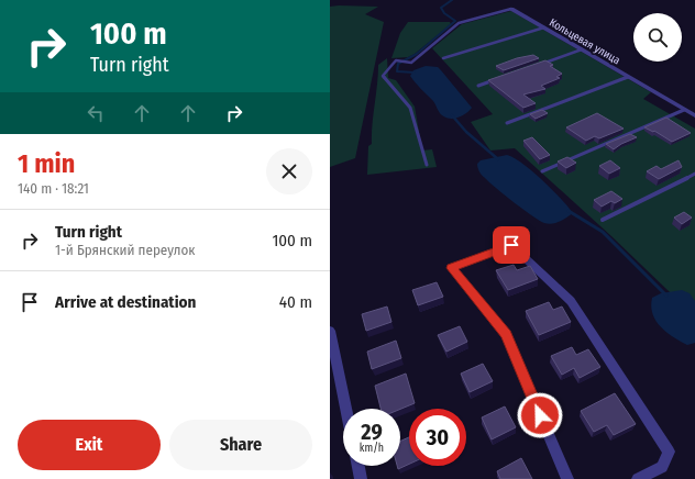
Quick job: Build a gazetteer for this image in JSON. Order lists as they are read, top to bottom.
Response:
{
  "streets": {
    "street": ["Кольцевая улица"]
  },
  "page": {
    "turn": ["100 m", "Turn right"],
    "heading": ["1 min", "140 m · 18:21"],
    "list": [
      {
        "name": "Turn right",
        "note": "1-й Брянский переулок",
        "value": "100 m"
      },
      {
        "name": "Arrive at destination",
        "value": "40 m"
      }
    ],
    "speed": "29 km/h",
    "limit": "30",
    "buttons": ["Exit", "Share"]
  }
}
